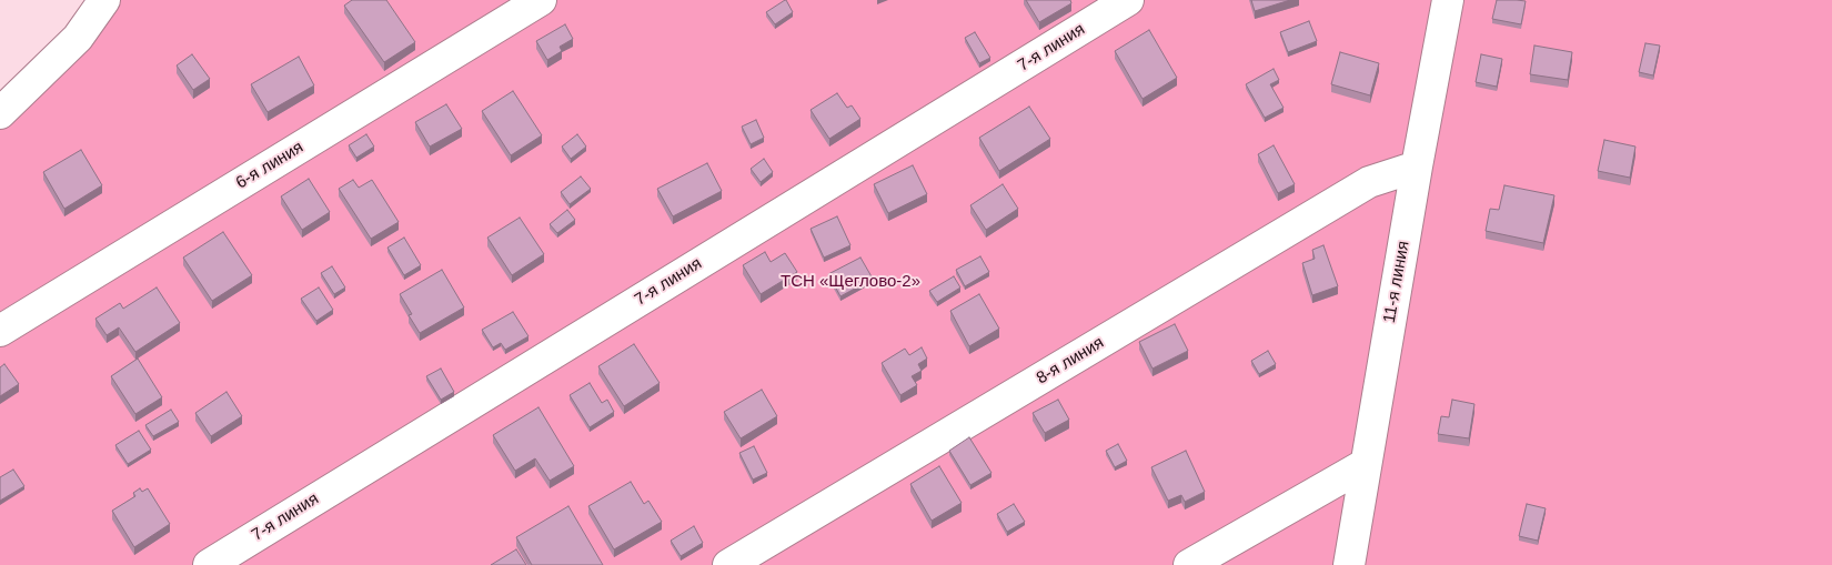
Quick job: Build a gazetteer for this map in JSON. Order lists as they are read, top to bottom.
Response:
{
  "streets": {
    "street": [
      "7-я линия",
      "6-я линия",
      "11-я линия",
      "8-я линия"
    ]
  },
  "crossings": [
    ["11-я линия", "8-я линия"]
  ],
  "parks": ["ТСН «Щеглово-2»"]
}
